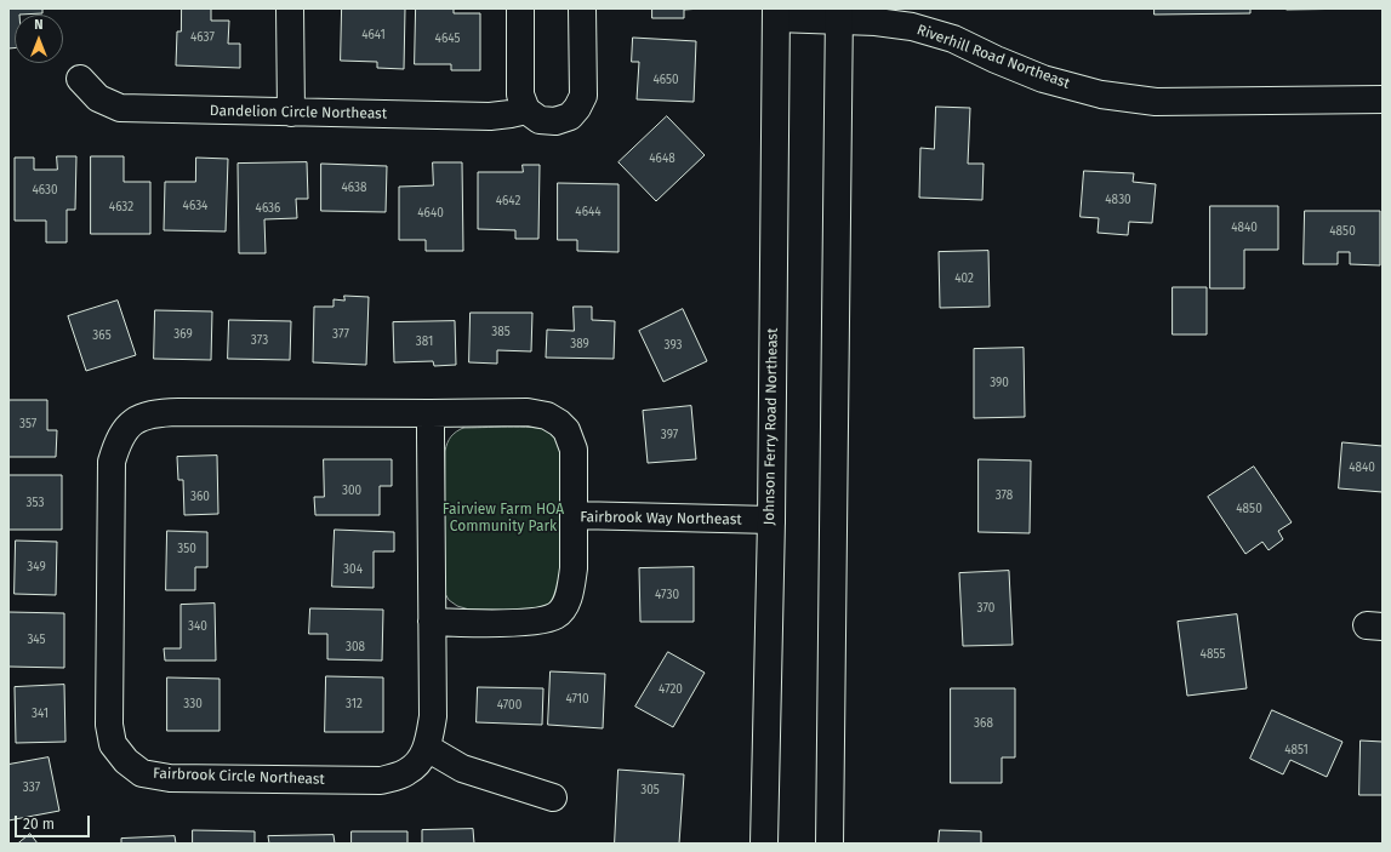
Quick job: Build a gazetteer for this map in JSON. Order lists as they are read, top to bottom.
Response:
{
  "streets": {
    "street": [
      "Riverhill Road Northeast",
      "Dandelion Circle Northeast",
      "Johnson Ferry Road Northeast",
      "Fairbrook Way Northeast",
      "Fairbrook Circle Northeast"
    ]
  },
  "crossings": [
    ["Riverhill Road Northeast", "Johnson Ferry Road Northeast"],
    ["Johnson Ferry Road Northeast", "Fairbrook Way Northeast"],
    ["Fairbrook Way Northeast", "Fairbrook Circle Northeast"]
  ],
  "parks": ["Fairview Farm HOA Community Park"],
  "house_numbers": [
    "4641",
    "4637",
    "4645",
    "4650",
    "4648",
    "4638",
    "4630",
    "4830",
    "4642",
    "4634",
    "4632",
    "4636",
    "4644",
    "4640",
    "4840",
    "4850",
    "402",
    "385",
    "369",
    "377",
    "365",
    "373",
    "381",
    "389",
    "393",
    "390",
    "357",
    "397",
    "4840",
    "300",
    "378",
    "360",
    "353",
    "4850",
    "350",
    "349",
    "304",
    "4730",
    "370",
    "340",
    "345",
    "308",
    "4855",
    "4720",
    "4710",
    "330",
    "312",
    "4700",
    "341",
    "368",
    "4851",
    "337",
    "305"
  ],
  "scale_bar": "20 m",
  "north": "top"
}
